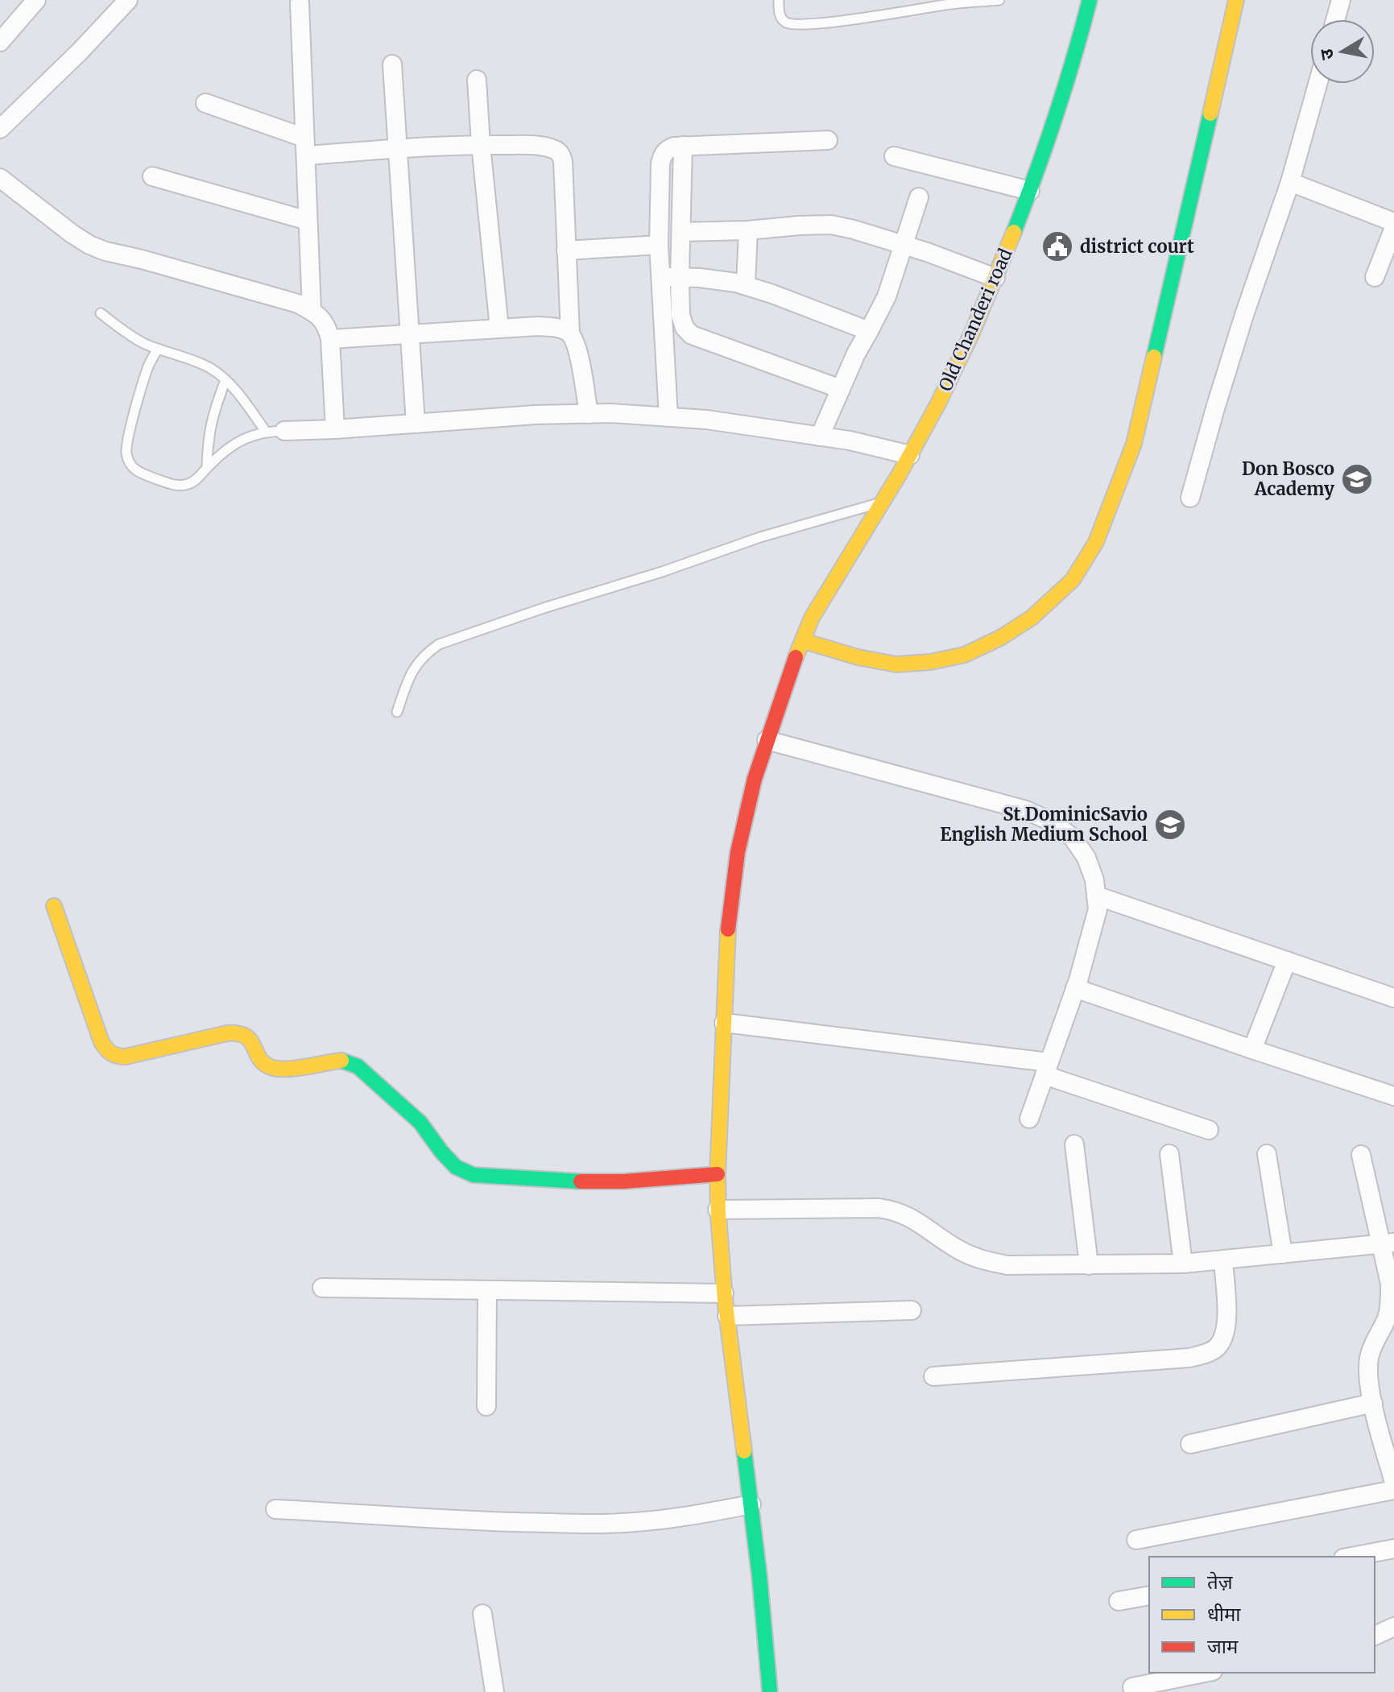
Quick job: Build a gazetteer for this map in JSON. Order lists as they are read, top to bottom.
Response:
{
  "streets": {
    "street": ["Old Chanderi road"]
  },
  "places": {
    "public building": ["district court"],
    "school or university": ["Don Bosco Academy", "St.DominicSavio English Medium School"]
  },
  "legend": ["तेज़", "धीमा", "जाम"],
  "north": "left"
}
